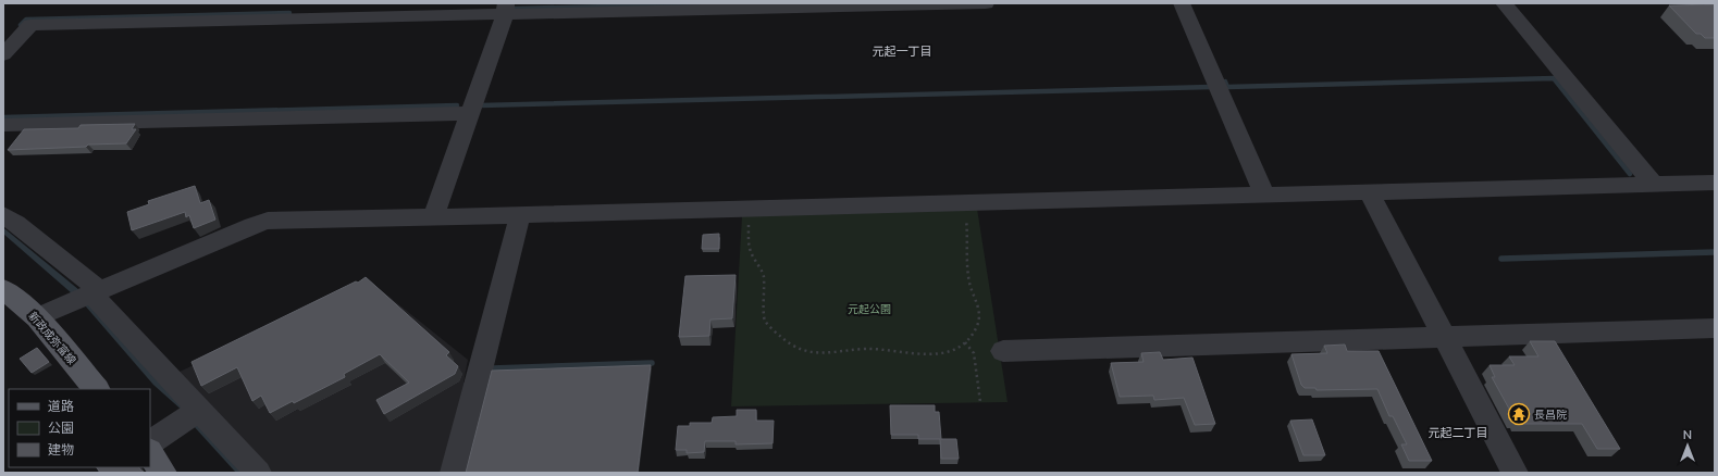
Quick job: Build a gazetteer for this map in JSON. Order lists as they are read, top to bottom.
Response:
{
  "streets": {
    "main road": ["新政成弥富線"]
  },
  "districts": ["元起一丁目", "元起二丁目"],
  "parks": ["元起公園"],
  "places": {
    "temple": ["長昌院"]
  },
  "legend": ["道路", "公園", "建物"],
  "north": "top"
}
